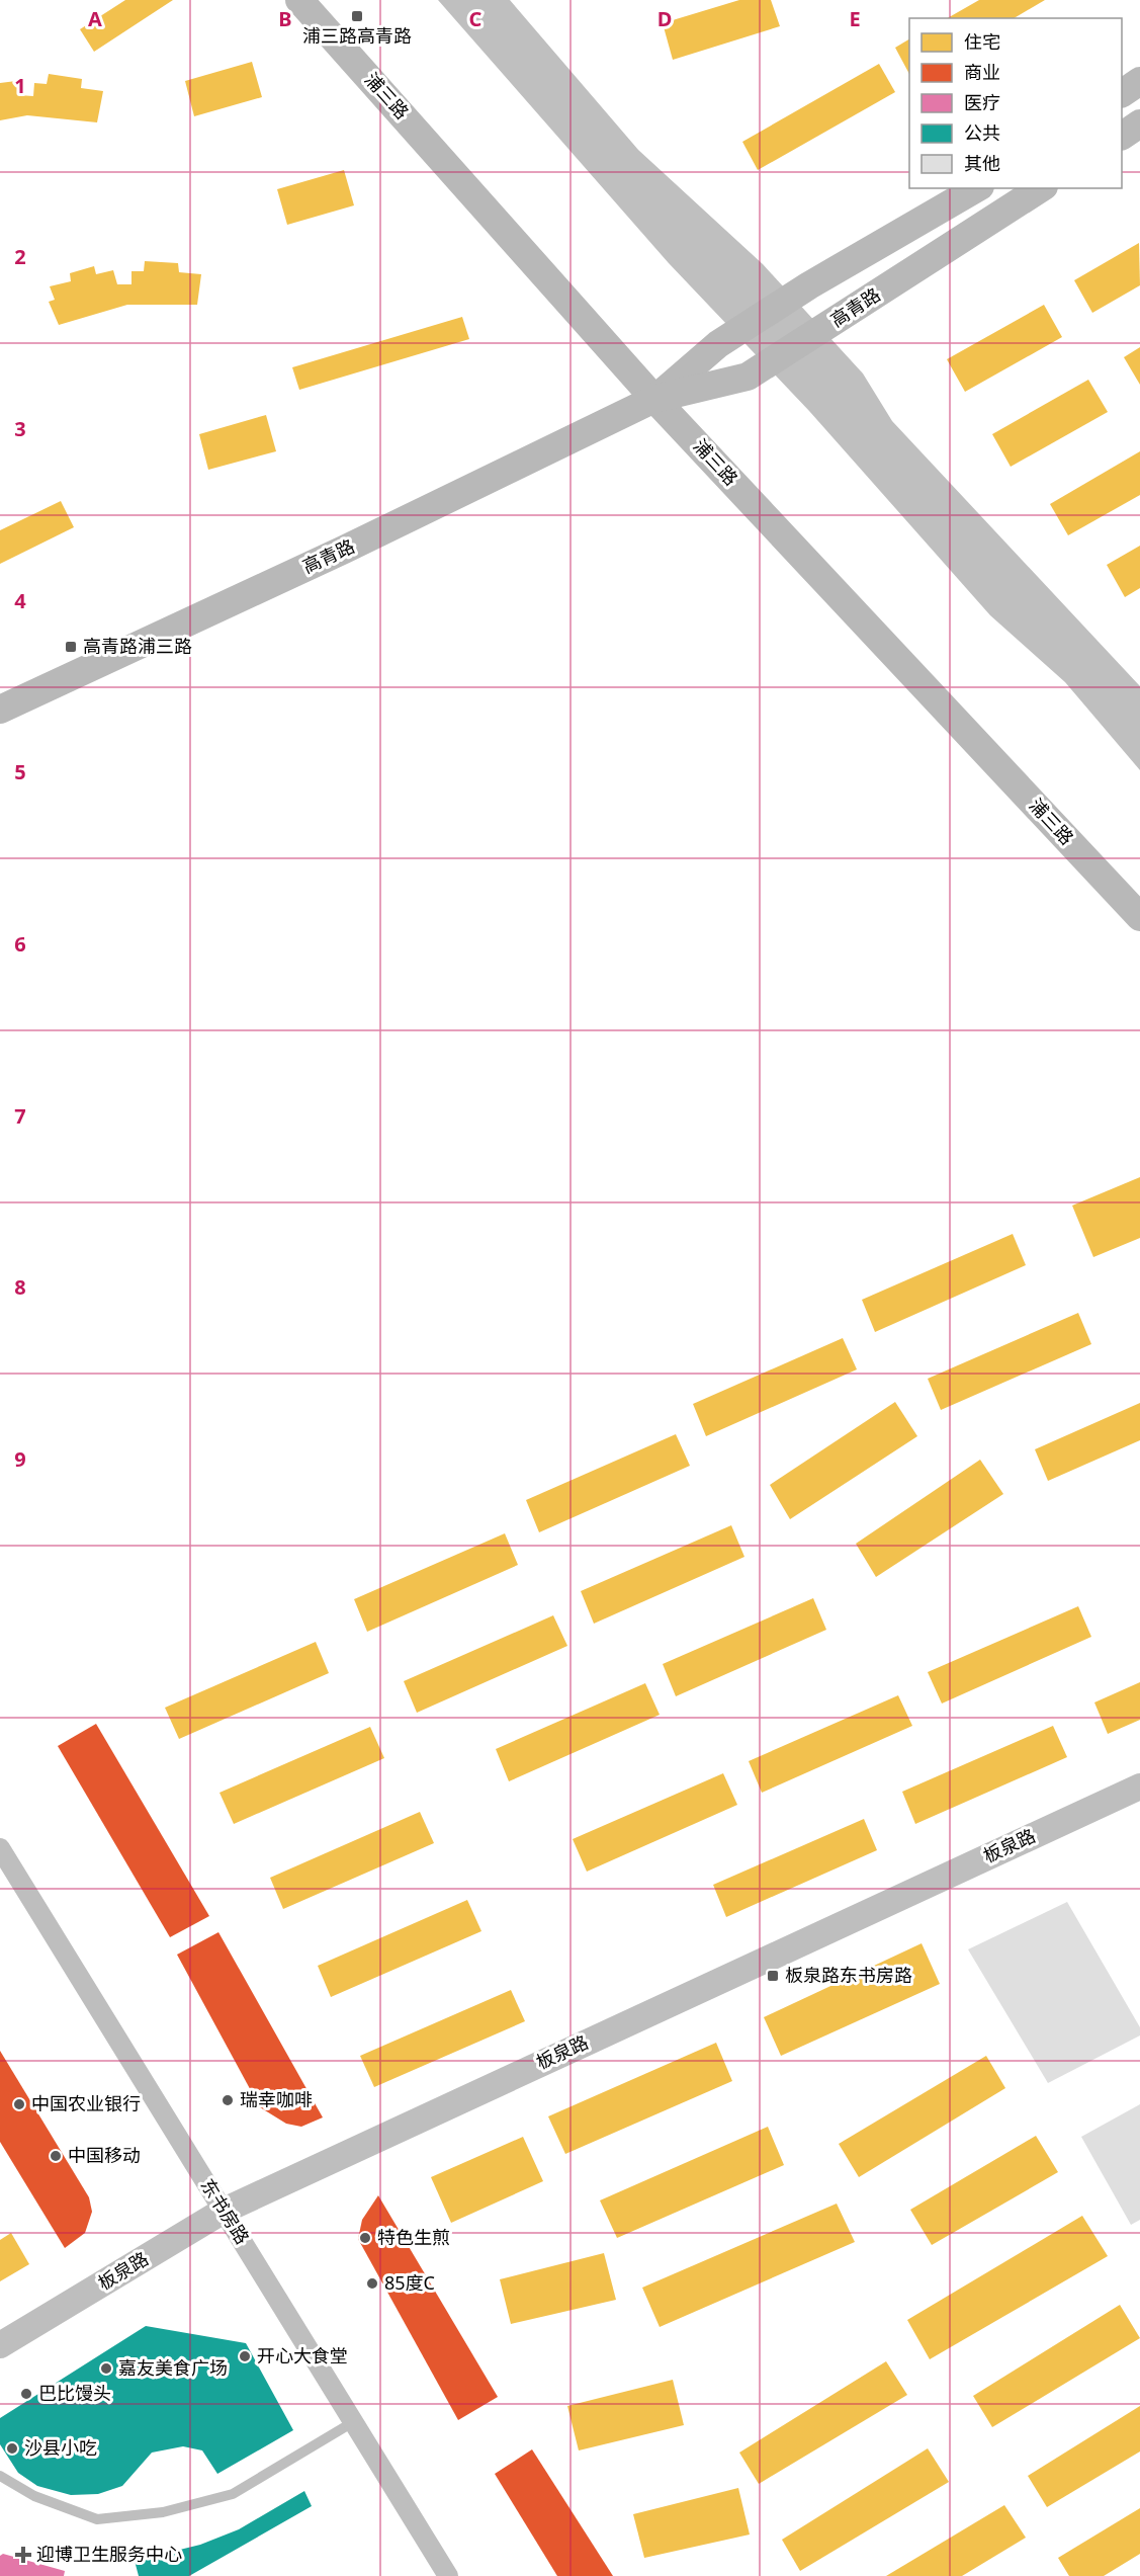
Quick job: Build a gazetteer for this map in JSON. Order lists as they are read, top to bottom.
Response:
{
  "streets": {
    "main road": ["浦三路", "高青路"],
    "street": ["板泉路", "东书房路"]
  },
  "crossings": [
    ["浦三路", "高青路"],
    ["板泉路", "东书房路"]
  ],
  "places": {
    "transit": ["浦三路高青路", "高青路浦三路", "板泉路东书房路"],
    "other": [
      "瑞幸咖啡",
      "中国农业银行",
      "中国移动",
      "特色生煎",
      "85度C",
      "开心大食堂",
      "嘉友美食广场",
      "巴比馒头",
      "沙县小吃"
    ],
    "health": ["迎博卫生服务中心"]
  },
  "legend": [
    "住宅",
    "商业",
    "医疗",
    "公共",
    "其他"
  ],
  "grid": {
    "columns": [
      "A",
      "B",
      "C",
      "D",
      "E"
    ],
    "rows": [
      "1",
      "2",
      "3",
      "4",
      "5",
      "6",
      "7",
      "8",
      "9"
    ]
  }
}
